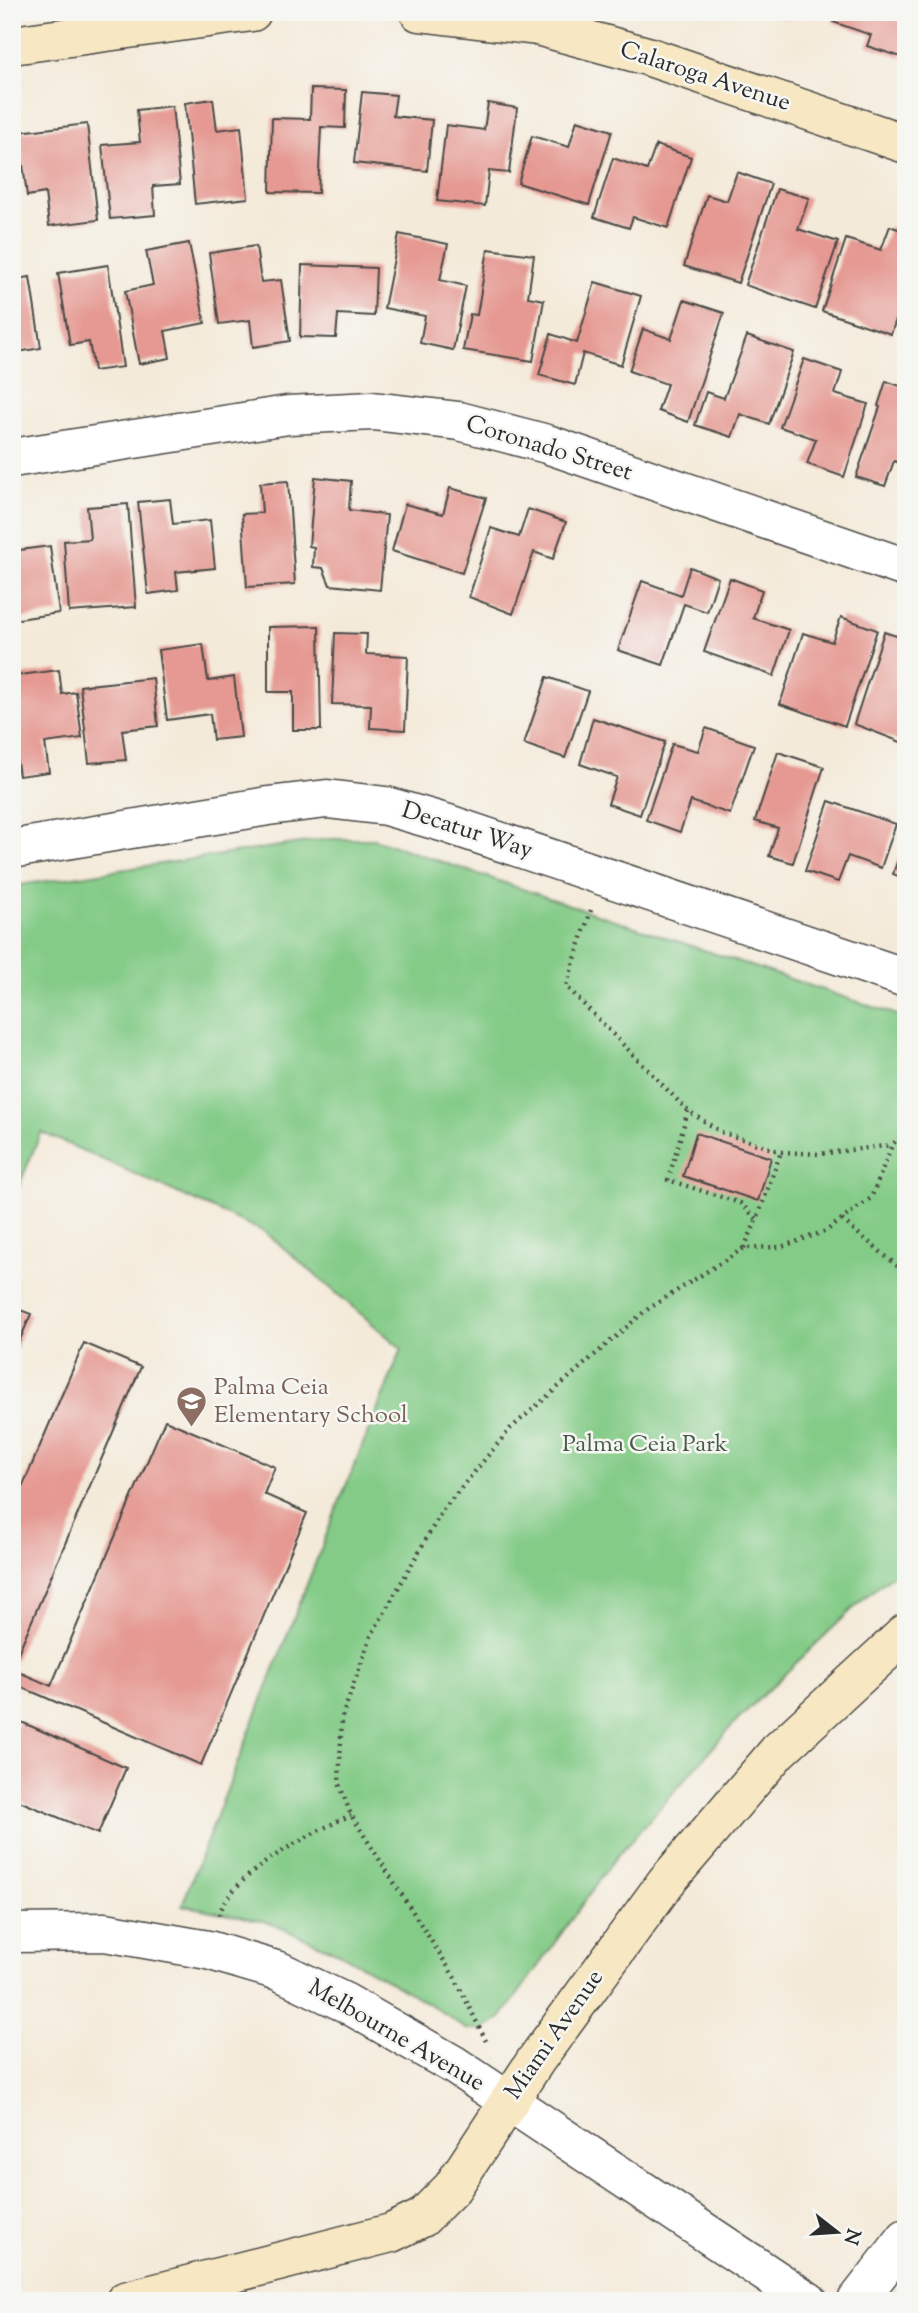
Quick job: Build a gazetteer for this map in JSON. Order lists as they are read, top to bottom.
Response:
{
  "streets": {
    "street": [
      "Calaroga Avenue",
      "Coronado Street",
      "Decatur Way",
      "Miami Avenue",
      "Melbourne Avenue"
    ]
  },
  "crossings": [
    ["Miami Avenue", "Melbourne Avenue"]
  ],
  "parks": ["Palma Ceia Park"],
  "places": {
    "school or university": ["Palma Ceia Elementary School"]
  },
  "north": "right"
}
